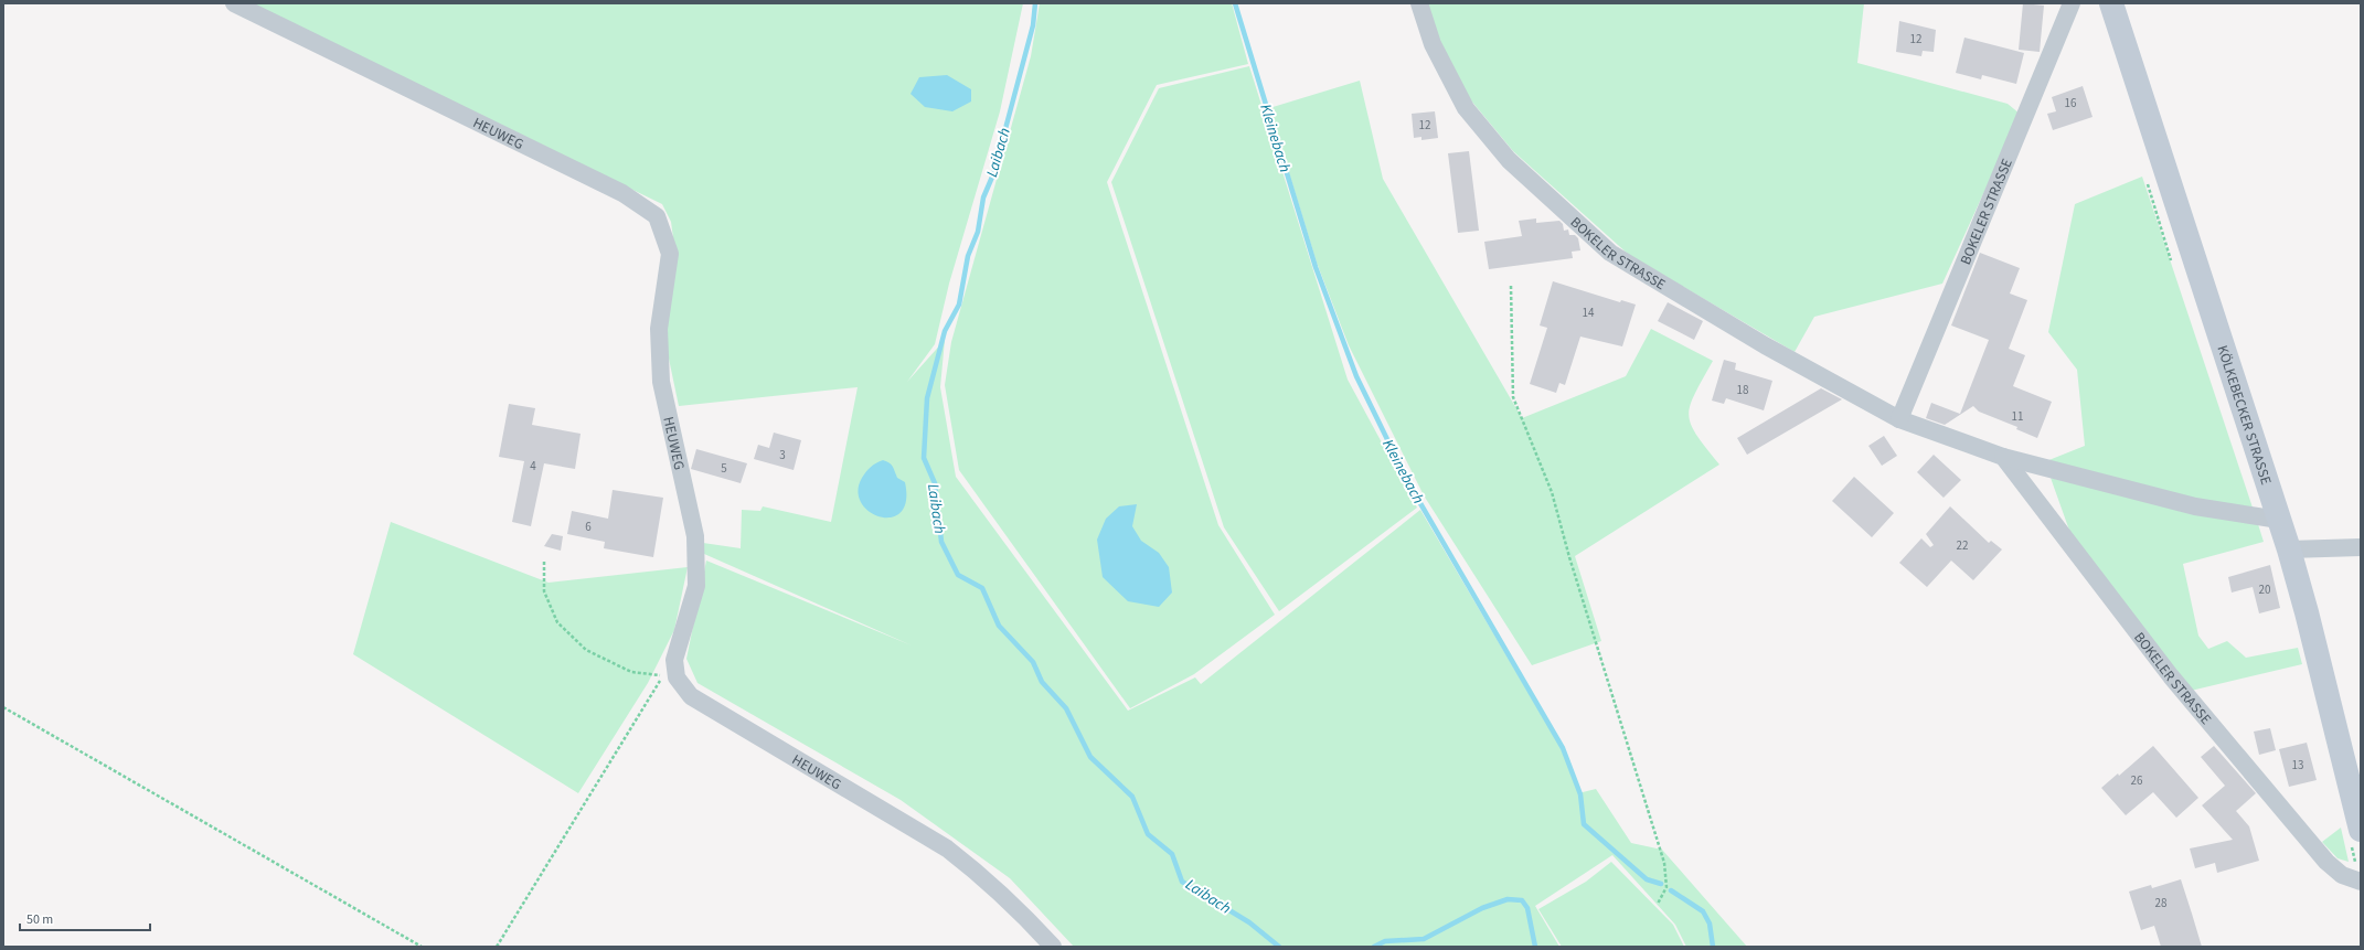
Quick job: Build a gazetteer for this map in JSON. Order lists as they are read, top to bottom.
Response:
{
  "streets": {
    "main road": ["KÖLKEBECKER STRASSE"],
    "street": ["HEUWEG", "BOKELER STRASSE"]
  },
  "crossings": [
    ["BOKELER STRASSE", "KÖLKEBECKER STRASSE"]
  ],
  "water": ["Kleinebach", "Laibach"],
  "house_numbers": [
    "12",
    "16",
    "12",
    "14",
    "18",
    "11",
    "3",
    "4",
    "5",
    "6",
    "22",
    "20",
    "13",
    "26",
    "28"
  ],
  "scale_bar": "50 m"
}
